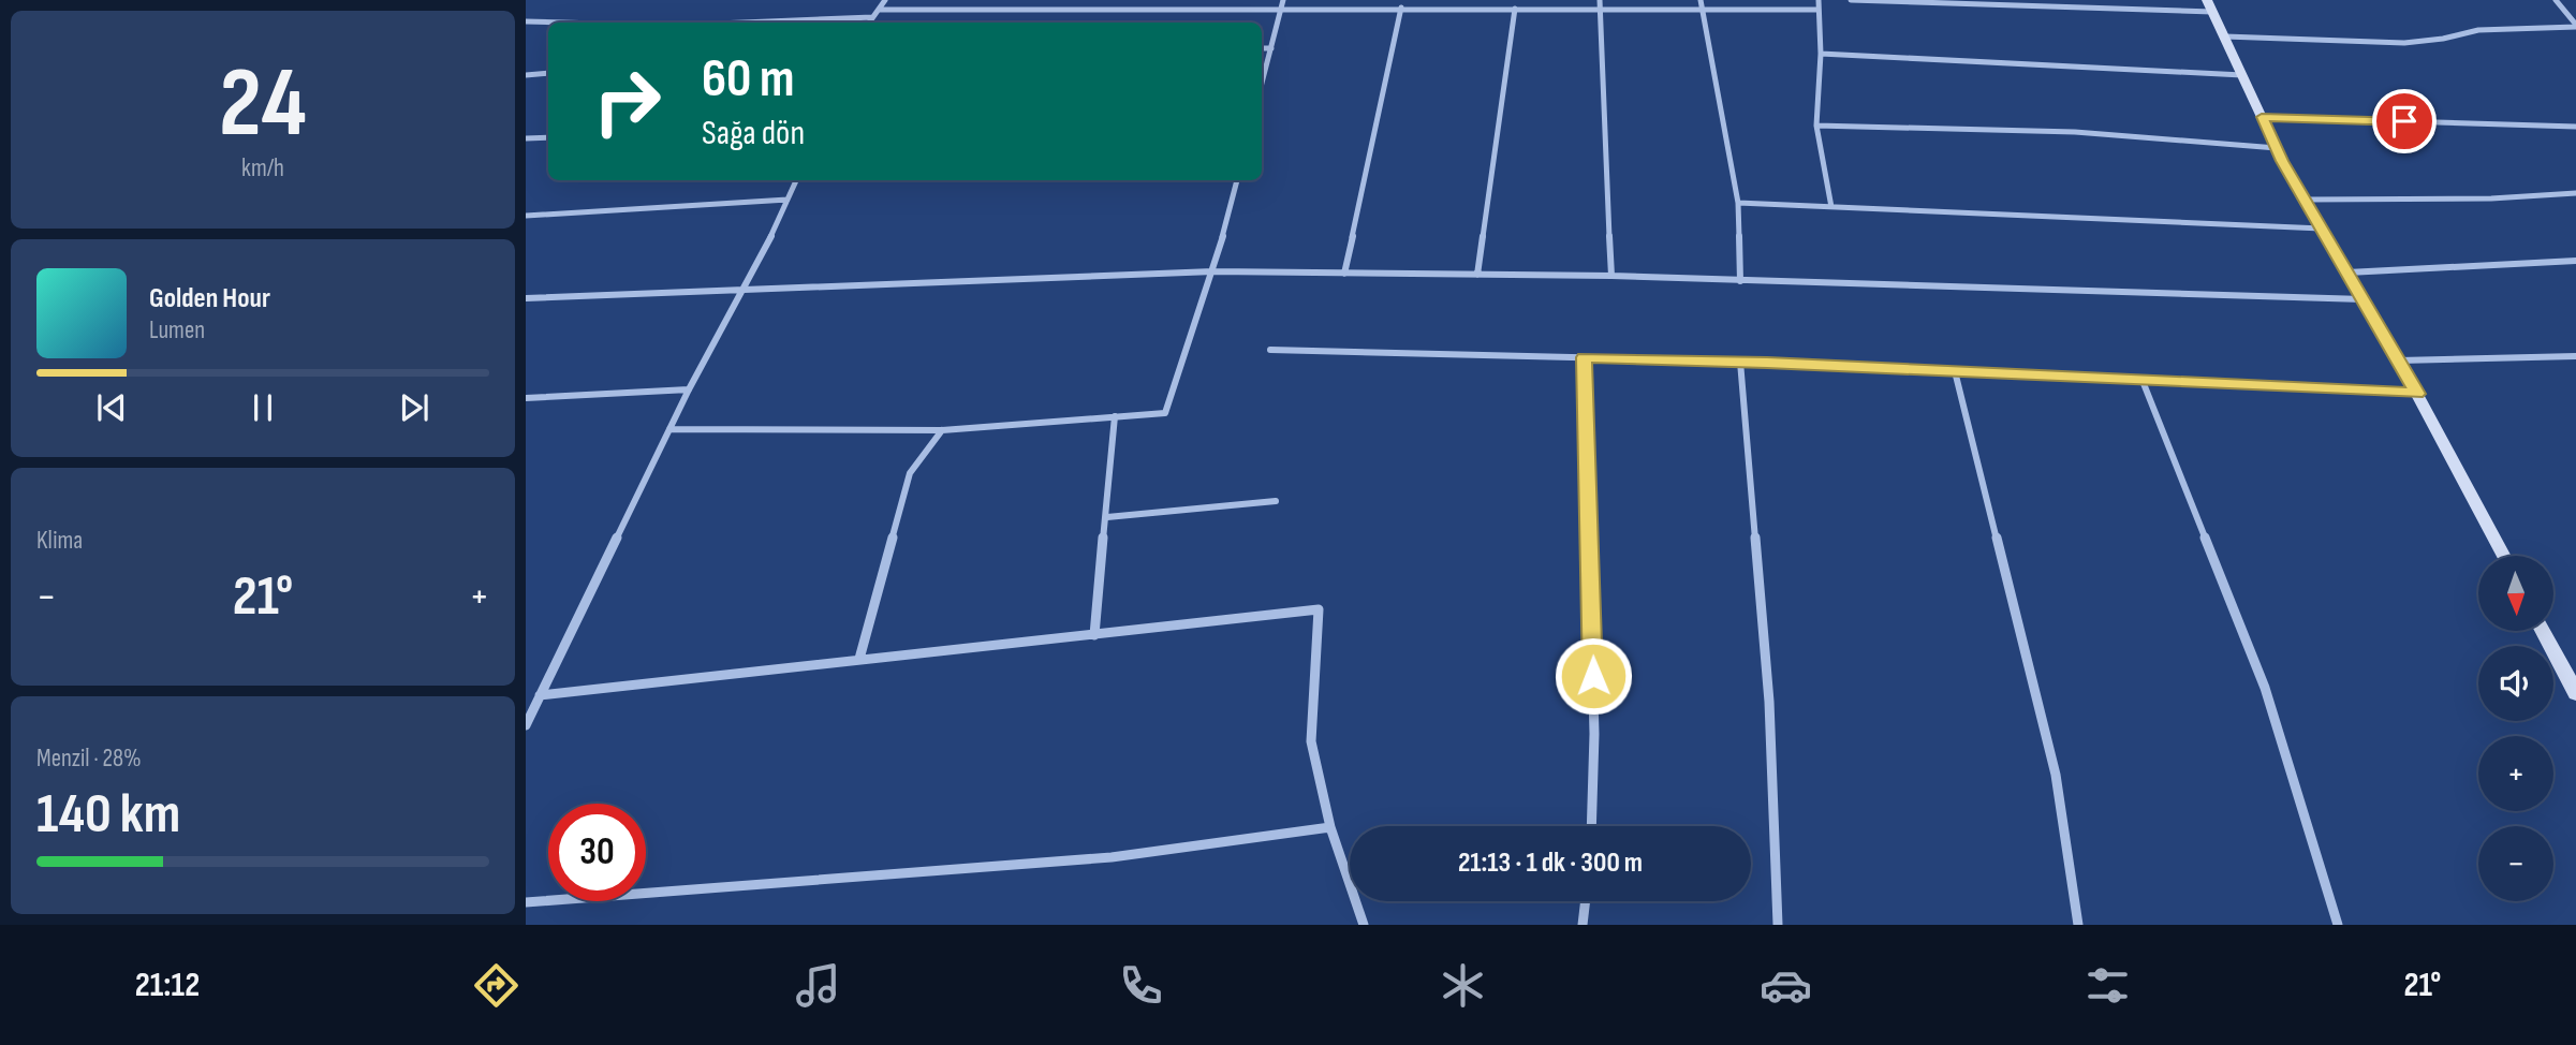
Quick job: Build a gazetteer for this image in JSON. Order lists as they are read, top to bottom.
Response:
{
  "north": "bottom",
  "page": {
    "tile": [
      ["24", "km/h"],
      "Klima",
      ["Menzil · 28%", "140 km"]
    ],
    "turn": ["60 m", "Sağa dön"],
    "song": ["Golden Hour", "Lumen"],
    "map_buttons": ["+", "−"],
    "heat": ["−", "21°", "+"],
    "limit": "30",
    "trip": "21:13 · 1 dk · 300 m",
    "tabs": ["21:12", "21°"]
  }
}
